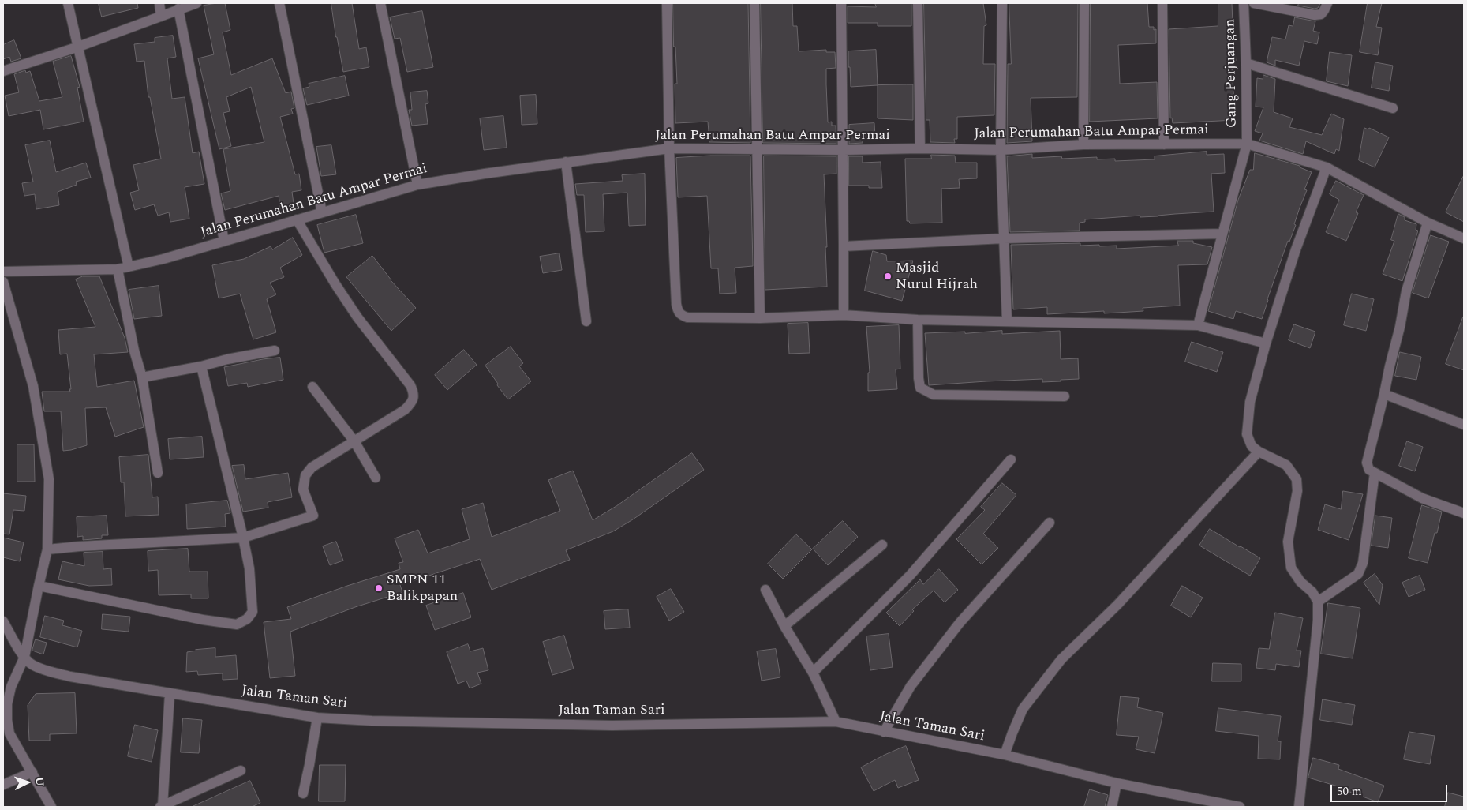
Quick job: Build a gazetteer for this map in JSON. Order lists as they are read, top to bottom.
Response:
{
  "streets": {
    "street": ["Gang Perjuangan", "Jalan Perumahan Batu Ampar Permai", "Jalan Taman Sari"]
  },
  "crossings": [
    ["Gang Perjuangan", "Jalan Perumahan Batu Ampar Permai"]
  ],
  "places": ["Masjid Nurul Hijrah", "SMPN 11 Balikpapan"],
  "scale_bar": "50 m",
  "north": "right"
}
